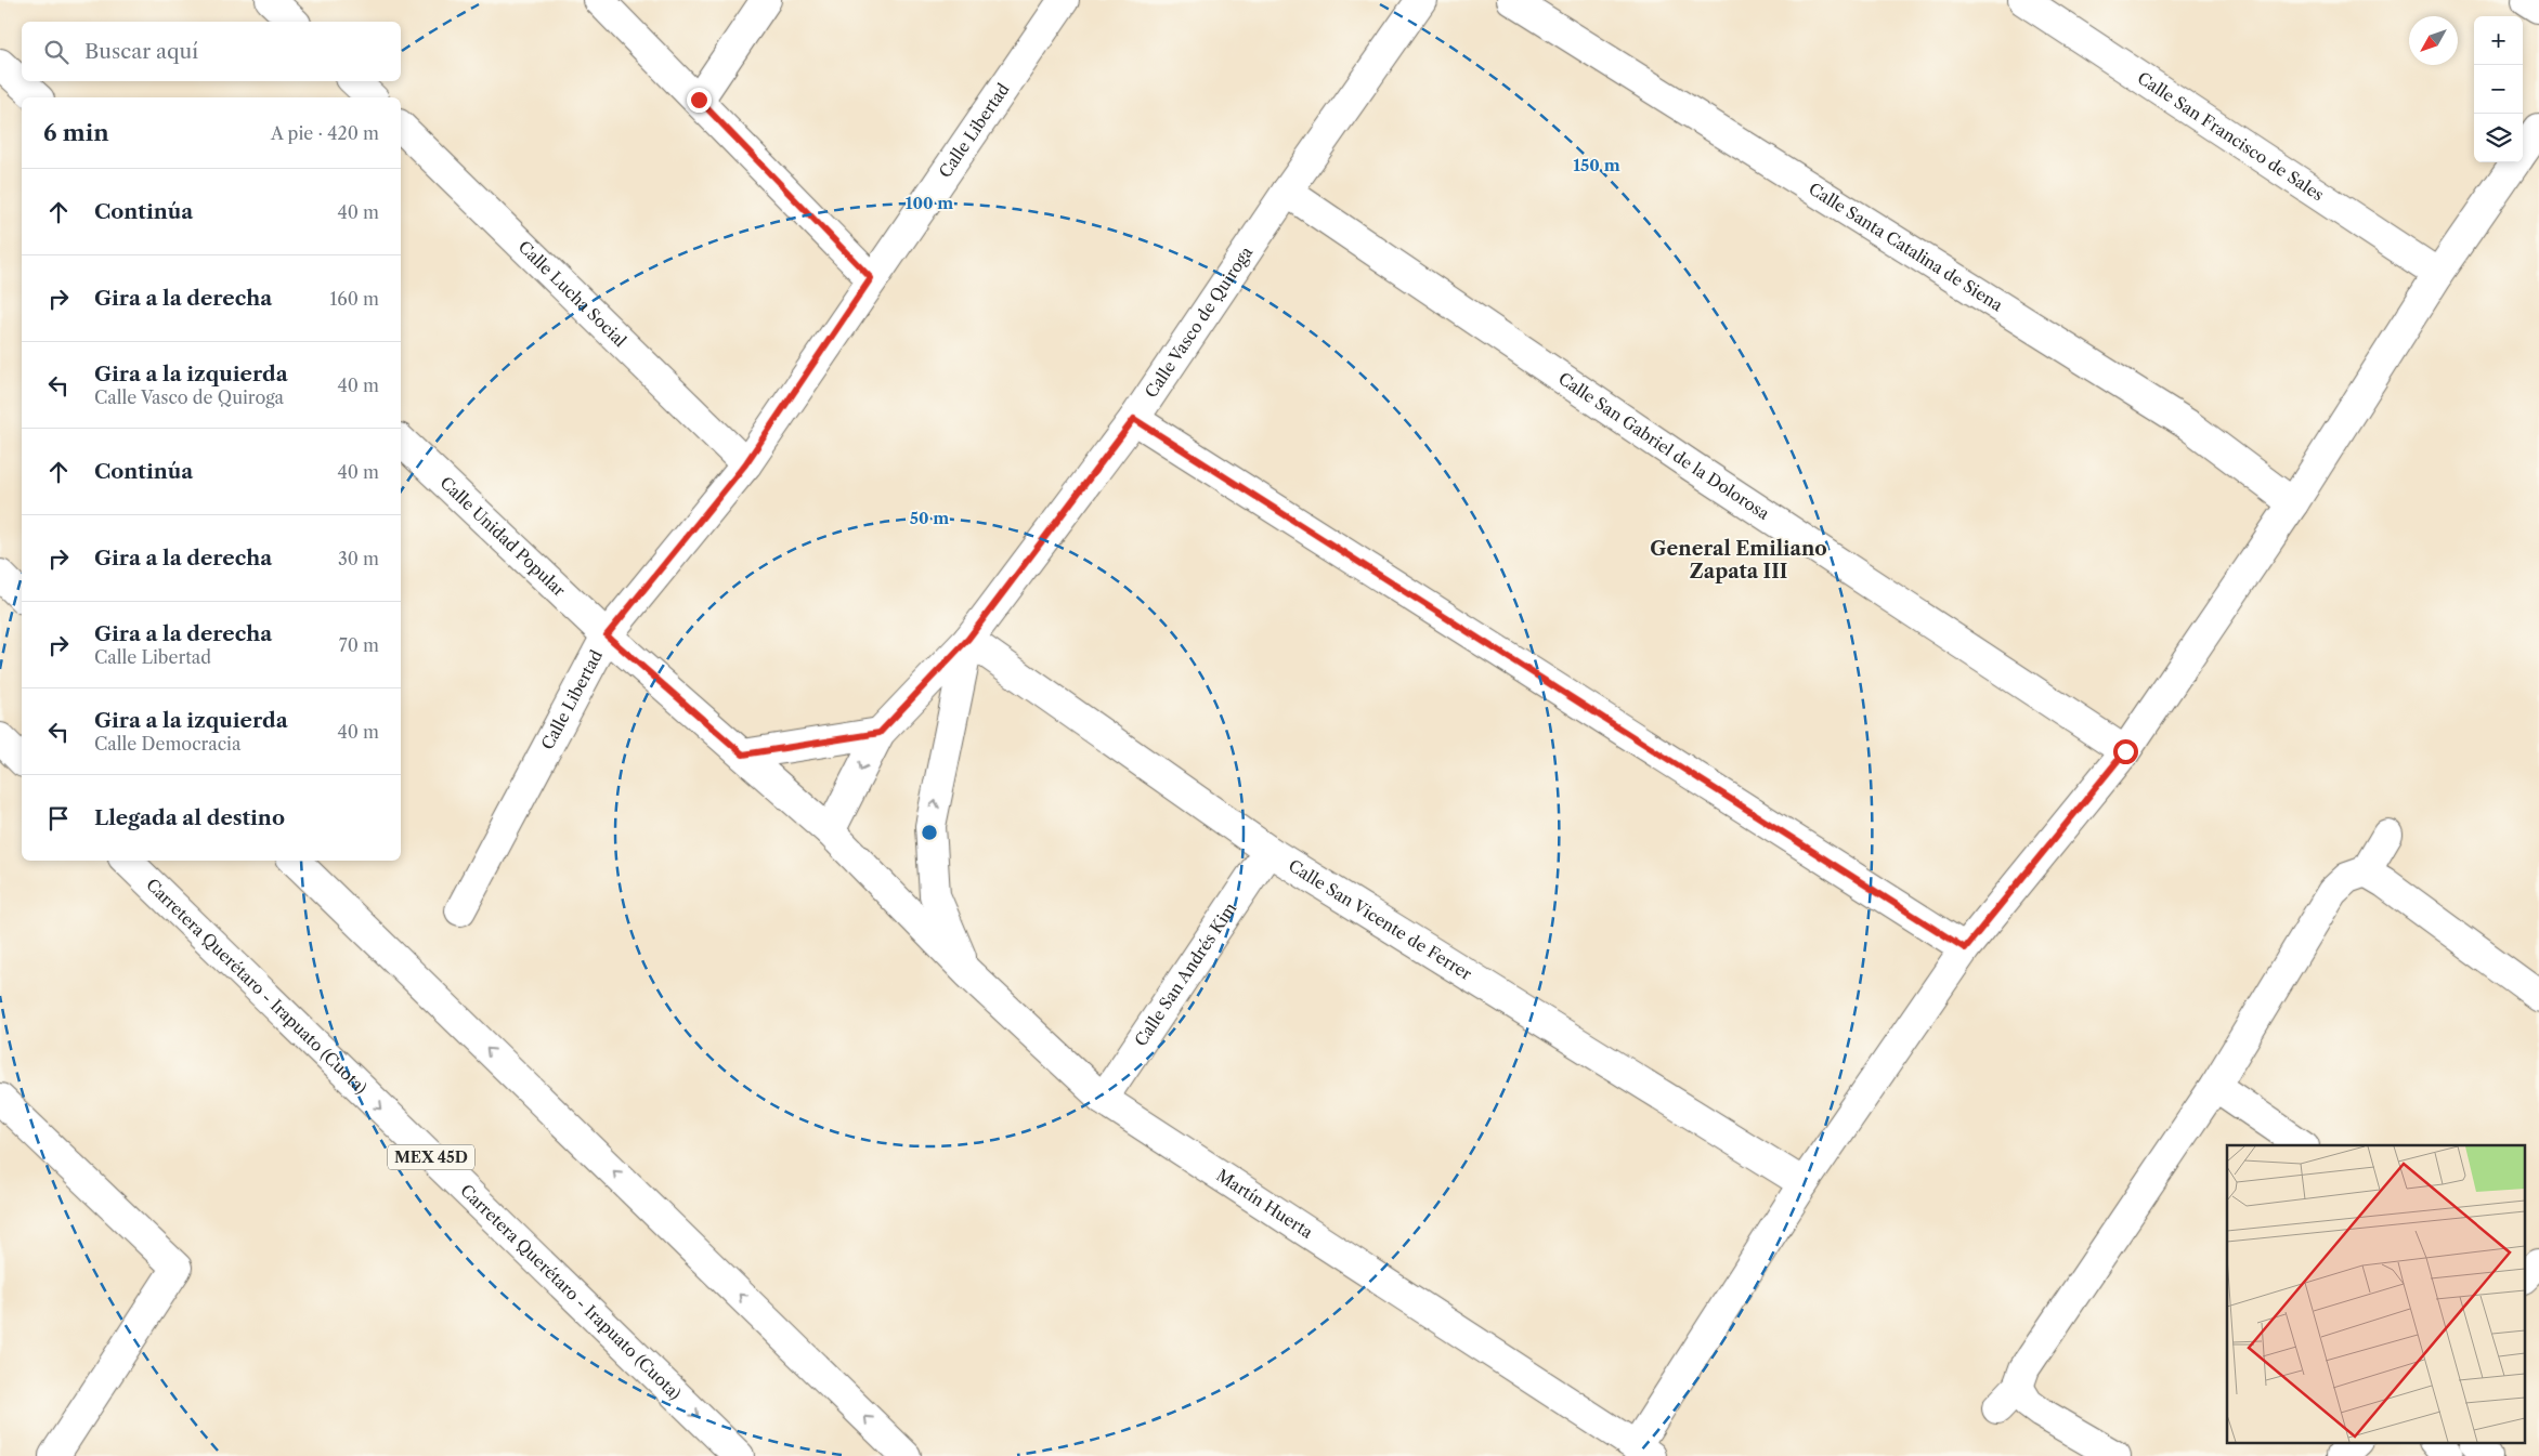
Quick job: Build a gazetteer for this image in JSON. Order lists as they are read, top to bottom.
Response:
{
  "streets": {
    "main road": [
      "Calle Libertad",
      "Calle San Francisco de Sales",
      "Calle Santa Catalina de Siena",
      "Calle Lucha Social",
      "Calle Vasco de Quiroga",
      "Calle San Gabriel de la Dolorosa",
      "Calle Unidad Popular",
      "Calle San Vicente de Ferrer",
      "Calle San Andrés Kim",
      "Carretera Querétaro - Irapuato (Cuota)",
      "MEX 45D",
      "Martín Huerta"
    ]
  },
  "crossings": [
    ["Calle Libertad", "Calle Lucha Social"],
    ["Calle Libertad", "Calle Unidad Popular"],
    ["Calle Vasco de Quiroga", "Calle San Gabriel de la Dolorosa"],
    ["Calle Vasco de Quiroga", "Calle San Vicente de Ferrer"],
    ["Calle Vasco de Quiroga", "Martín Huerta"],
    ["Calle Unidad Popular", "Martín Huerta"],
    ["Calle San Vicente de Ferrer", "Calle San Andrés Kim"],
    ["Calle San Andrés Kim", "Martín Huerta"]
  ],
  "districts": ["General Emiliano Zapata III"],
  "north": "bottom left",
  "page": {
    "map_buttons": ["+", "−"],
    "search": "Buscar aquí",
    "heading": ["6 min", "A pie · 420 m"],
    "list": [
      ["Continúa", "40 m"],
      ["Gira a la derecha", "160 m"],
      ["Gira a la izquierda", "Calle Vasco de Quiroga", "40 m"],
      ["Continúa", "40 m"],
      ["Gira a la derecha", "30 m"],
      ["Gira a la derecha", "Calle Libertad", "70 m"],
      ["Gira a la izquierda", "Calle Democracia", "40 m"],
      "Llegada al destino"
    ]
  },
  "rings": ["150 m", "100 m", "50 m"]
}
